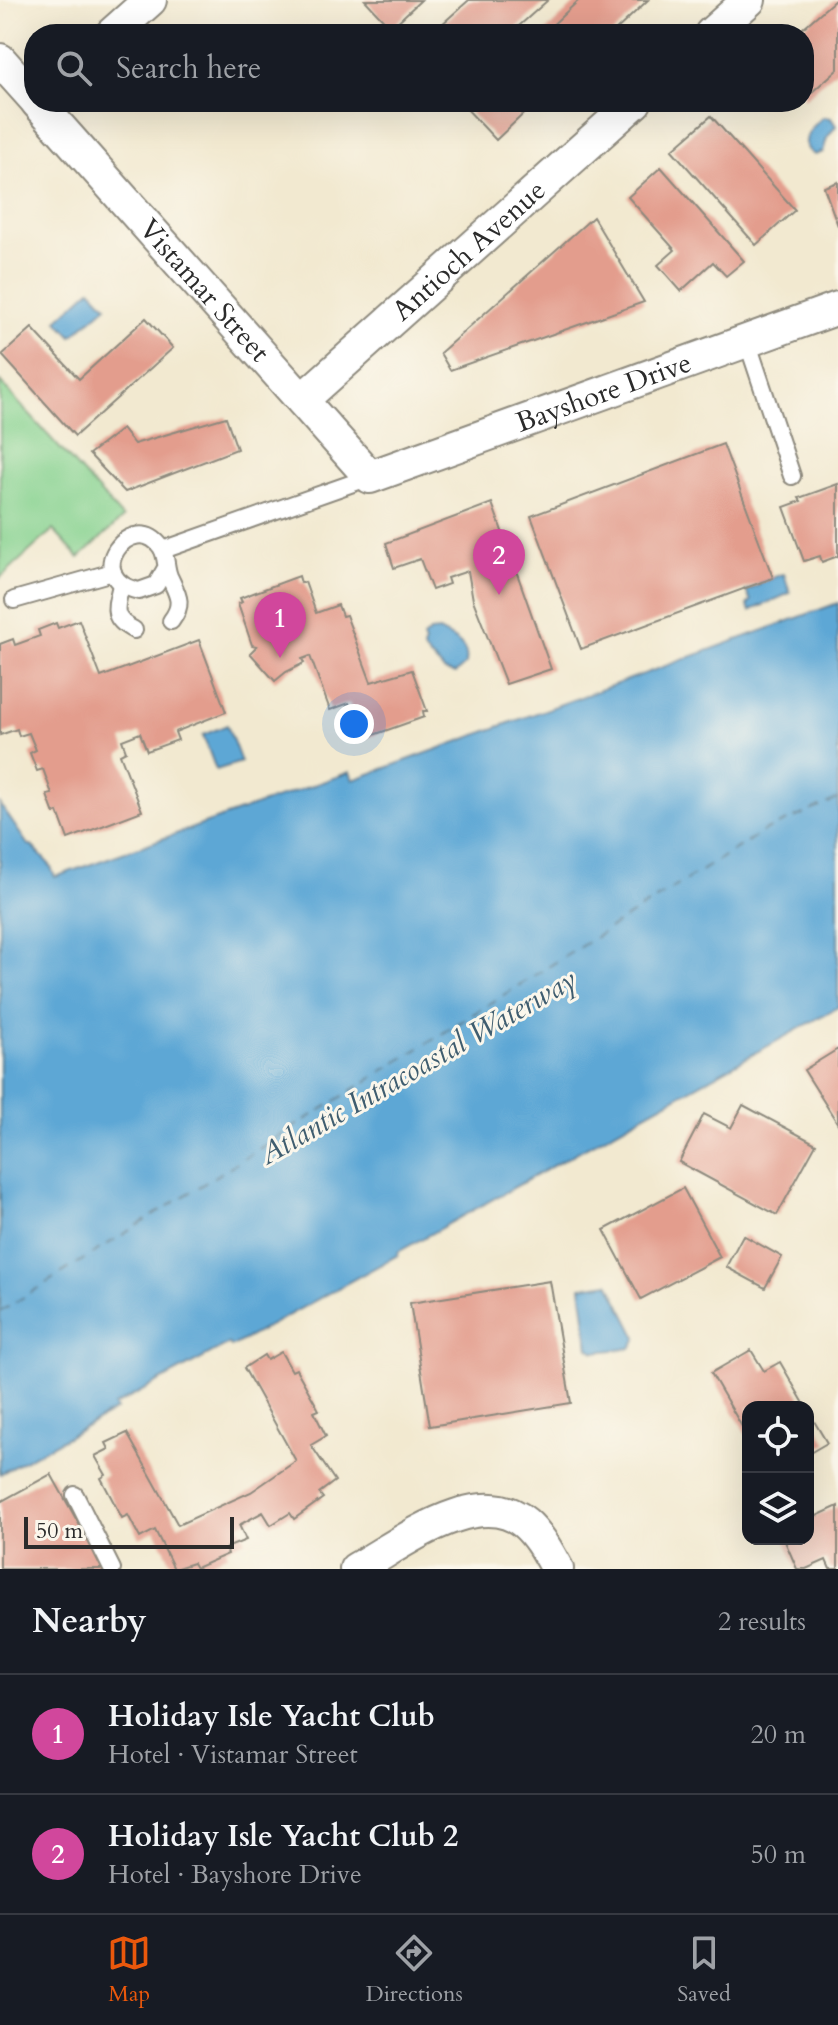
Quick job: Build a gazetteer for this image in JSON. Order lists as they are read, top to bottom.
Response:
{
  "streets": {
    "street": ["Antioch Avenue", "Vistamar Street", "Bayshore Drive"]
  },
  "crossings": [
    ["Antioch Avenue", "Vistamar Street"],
    ["Vistamar Street", "Bayshore Drive"]
  ],
  "water": ["Atlantic Intracoastal Waterway"],
  "scale_bar": "50 m",
  "page": {
    "search": "Search here",
    "pins": ["2", "1"],
    "scale": "50 m",
    "heading": ["Nearby", "2 results"],
    "list": [
      {
        "mark": "1",
        "name": "Holiday Isle Yacht Club",
        "note": "Hotel · Vistamar Street",
        "value": "20 m"
      },
      {
        "mark": "2",
        "name": "Holiday Isle Yacht Club 2",
        "note": "Hotel · Bayshore Drive",
        "value": "50 m"
      }
    ],
    "nav": ["Map", "Directions", "Saved"]
  }
}
